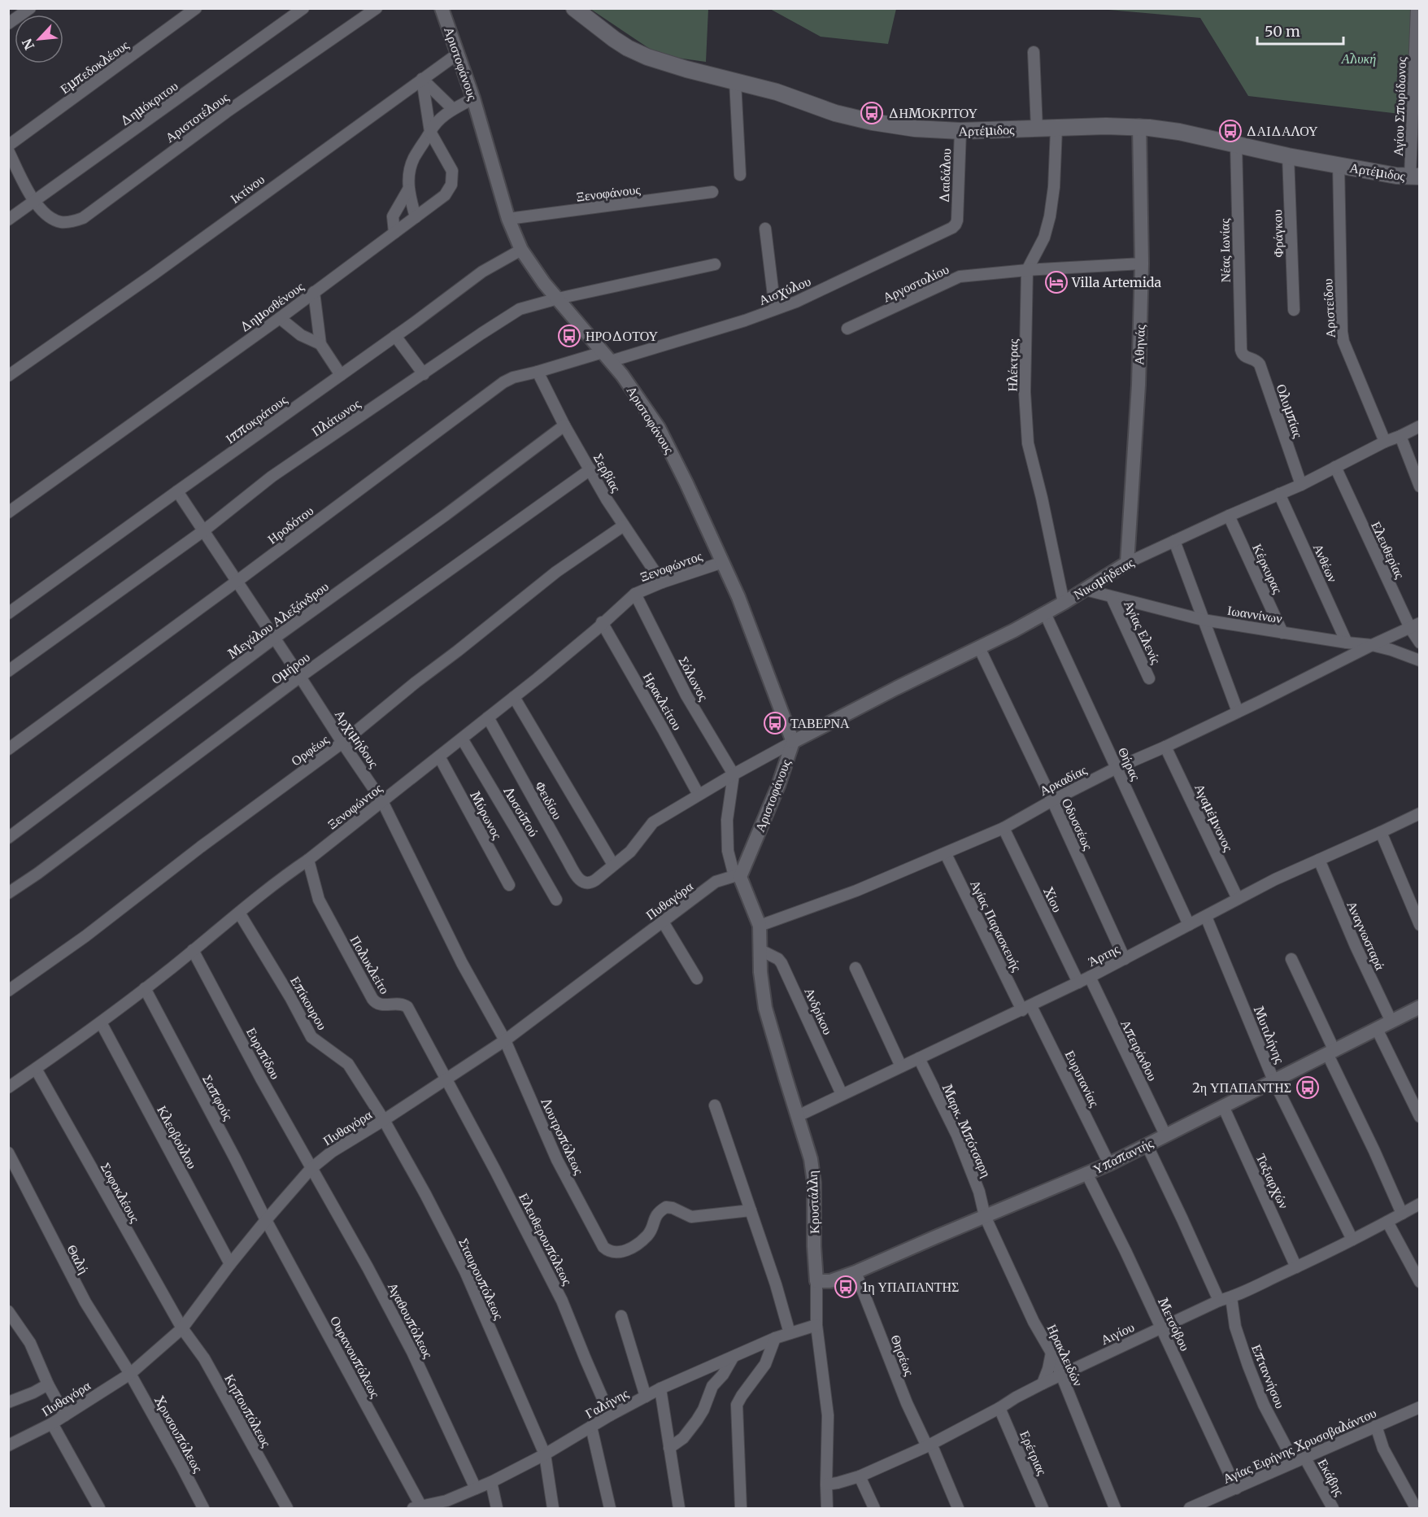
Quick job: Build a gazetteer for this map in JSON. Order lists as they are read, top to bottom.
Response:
{
  "streets": {
    "main road": ["Αρτέμιδος"],
    "street": [
      "Αριστοφάνους",
      "Εμπεδοκλέους",
      "Δημόκριτου",
      "Αγίου Σπυρίδωνος",
      "Αριστοτέλους",
      "Δαιδάλου",
      "Ικτίνου",
      "Ξενοφάνους",
      "Φράγκου",
      "Νέας Ιωνίας",
      "Αργοστολίου",
      "Αισχύλου",
      "Δημοσθένους",
      "Αριστείδου",
      "Αθηνάς",
      "Ηλέκτρας",
      "Ολυμπίας",
      "Πλάτωνος",
      "Ιπποκράτους",
      "Σερβίας",
      "Ηροδότου",
      "Ελευθερίας",
      "Ανθέων",
      "Ξενοφώντος",
      "Κέρκυρας",
      "Νικομήδειας",
      "Ιωαννίνων",
      "Μεγάλου Αλεξάνδρου",
      "Αγίας Ελενίς",
      "Ομήρου",
      "Σόλωνος",
      "Ηρακλείτου",
      "Αρχιμήδους",
      "Ορφέως",
      "Θήρας",
      "Αρκαδίας",
      "Φειδίου",
      "Λυσσίπού",
      "Μύρωνος",
      "Αγαμέμνονος",
      "Οδυσσέως",
      "Χίου",
      "Πυθαγόρα",
      "Αγίας Παρασκευής",
      "Αναγνωσταρά",
      "Άρτης",
      "Πολυκλείτο",
      "Επίκουρου",
      "Ανδρίκου",
      "Μυτιλήνης",
      "Απειράνθου",
      "Ευριπίδου",
      "Ευρυτανίας",
      "Σαπφούς",
      "Μαρκ. Μπότσαρη",
      "Λουτροπόλεως",
      "Κλεοβούλου",
      "Υπαπαντής",
      "Ταξιαρχών",
      "Σοφοκλέους",
      "Κρυστάλλη",
      "Ελευθερουπόλεως",
      "Θαλή",
      "Σταυρουπόλεως",
      "Αγαθουπόλεως",
      "Μετσόβου",
      "Αιγίου",
      "Θησέως",
      "Ηρακλειδών",
      "Ουρανουπόλεως",
      "Επταννήσου",
      "Γαλήνης",
      "Κηπουπόλεως",
      "Χρυσουπόλεως",
      "Αγίας Ειρήνης Χρυσοβαλάντου",
      "Ερέτριας",
      "Εκάβης"
    ]
  },
  "crossings": [
    ["Αριστοφάνους", "Ικτίνου"],
    ["Αριστοφάνους", "Ξενοφάνους"],
    ["Αριστοφάνους", "Αισχύλου"],
    ["Αριστοφάνους", "Πλάτωνος"],
    ["Αριστοφάνους", "Ιπποκράτους"],
    ["Αριστοφάνους", "Ηροδότου"],
    ["Αριστοφάνους", "Ξενοφώντος"],
    ["Αριστοφάνους", "Νικομήδειας"],
    ["Αριστοφάνους", "Πυθαγόρα"],
    ["Αριστοφάνους", "Κρυστάλλη"],
    ["Δημόκριτου", "Αριστοτέλους"],
    ["Αγίου Σπυρίδωνος", "Αρτέμιδος"],
    ["Αρτέμιδος", "Δαιδάλου"],
    ["Αρτέμιδος", "Φράγκου"],
    ["Αρτέμιδος", "Νέας Ιωνίας"],
    ["Αρτέμιδος", "Αριστείδου"],
    ["Αρτέμιδος", "Αθηνάς"],
    ["Αρτέμιδος", "Ηλέκτρας"],
    ["Δαιδάλου", "Αισχύλου"],
    ["Νέας Ιωνίας", "Ολυμπίας"],
    ["Αργοστολίου", "Αθηνάς"],
    ["Αργοστολίου", "Ηλέκτρας"],
    ["Αισχύλου", "Ηροδότου"],
    ["Αριστείδου", "Νικομήδειας"],
    ["Αθηνάς", "Νικομήδειας"],
    ["Ηλέκτρας", "Νικομήδειας"],
    ["Ολυμπίας", "Νικομήδειας"],
    ["Πλάτωνος", "Αρχιμήδους"],
    ["Ιπποκράτους", "Αρχιμήδους"],
    ["Σερβίας", "Ηροδότου"],
    ["Σερβίας", "Ξενοφώντος"],
    ["Σερβίας", "Μεγάλου Αλεξάνδρου"],
    ["Σερβίας", "Ομήρου"],
    ["Σερβίας", "Ορφέως"],
    ["Ηροδότου", "Αρχιμήδους"],
    ["Ελευθερίας", "Νικομήδειας"],
    ["Ελευθερίας", "Αρκαδίας"],
    ["Ανθέων", "Νικομήδειας"],
    ["Ανθέων", "Ιωαννίνων"],
    ["Ξενοφώντος", "Σόλωνος"],
    ["Ξενοφώντος", "Ηρακλείτου"],
    ["Ξενοφώντος", "Αρχιμήδους"],
    ["Ξενοφώντος", "Φειδίου"],
    ["Ξενοφώντος", "Λυσσίπού"],
    ["Ξενοφώντος", "Μύρωνος"],
    ["Ξενοφώντος", "Πολυκλείτο"],
    ["Ξενοφώντος", "Επίκουρου"],
    ["Ξενοφώντος", "Ευριπίδου"],
    ["Ξενοφώντος", "Σαπφούς"],
    ["Ξενοφώντος", "Κλεοβούλου"],
    ["Ξενοφώντος", "Σοφοκλέους"],
    ["Κέρκυρας", "Νικομήδειας"],
    ["Κέρκυρας", "Ιωαννίνων"],
    ["Νικομήδειας", "Ιωαννίνων"],
    ["Νικομήδειας", "Θήρας"],
    ["Νικομήδειας", "Οδυσσέως"],
    ["Ιωαννίνων", "Αγίας Ελενίς"],
    ["Ιωαννίνων", "Αρκαδίας"],
    ["Μεγάλου Αλεξάνδρου", "Αρχιμήδους"],
    ["Ομήρου", "Αρχιμήδους"],
    ["Αρχιμήδους", "Ορφέως"],
    ["Αρχιμήδους", "Πυθαγόρα"],
    ["Αρχιμήδους", "Λουτροπόλεως"],
    ["Θήρας", "Αρκαδίας"],
    ["Θήρας", "Άρτης"],
    ["Αρκαδίας", "Αγαμέμνονος"],
    ["Αρκαδίας", "Οδυσσέως"],
    ["Αρκαδίας", "Χίου"],
    ["Αρκαδίας", "Αγίας Παρασκευής"],
    ["Αρκαδίας", "Κρυστάλλη"],
    ["Αγαμέμνονος", "Άρτης"],
    ["Οδυσσέως", "Άρτης"],
    ["Χίου", "Άρτης"],
    ["Πυθαγόρα", "Πολυκλείτο"],
    ["Πυθαγόρα", "Επίκουρου"],
    ["Πυθαγόρα", "Ευριπίδου"],
    ["Πυθαγόρα", "Σαπφούς"],
    ["Πυθαγόρα", "Λουτροπόλεως"],
    ["Πυθαγόρα", "Κλεοβούλου"],
    ["Πυθαγόρα", "Σοφοκλέους"],
    ["Πυθαγόρα", "Κρυστάλλη"],
    ["Πυθαγόρα", "Ελευθερουπόλεως"],
    ["Πυθαγόρα", "Θαλή"],
    ["Πυθαγόρα", "Σταυρουπόλεως"],
    ["Πυθαγόρα", "Αγαθουπόλεως"],
    ["Πυθαγόρα", "Ουρανουπόλεως"],
    ["Πυθαγόρα", "Κηπουπόλεως"],
    ["Πυθαγόρα", "Χρυσουπόλεως"],
    ["Αγίας Παρασκευής", "Άρτης"],
    ["Αγίας Παρασκευής", "Ευρυτανίας"],
    ["Αναγνωσταρά", "Άρτης"],
    ["Αναγνωσταρά", "Υπαπαντής"],
    ["Άρτης", "Ανδρίκου"],
    ["Άρτης", "Μυτιλήνης"],
    ["Άρτης", "Απειράνθου"],
    ["Άρτης", "Ευρυτανίας"],
    ["Άρτης", "Μαρκ. Μπότσαρη"],
    ["Άρτης", "Κρυστάλλη"],
    ["Πολυκλείτο", "Ελευθερουπόλεως"],
    ["Επίκουρου", "Σταυρουπόλεως"],
    ["Ανδρίκου", "Κρυστάλλη"],
    ["Μυτιλήνης", "Υπαπαντής"],
    ["Μυτιλήνης", "Αιγίου"],
    ["Απειράνθου", "Υπαπαντής"],
    ["Ευριπίδου", "Αγαθουπόλεως"],
    ["Ευρυτανίας", "Υπαπαντής"],
    ["Σαπφούς", "Ουρανουπόλεως"],
    ["Μαρκ. Μπότσαρη", "Υπαπαντής"],
    ["Μαρκ. Μπότσαρη", "Ηρακλειδών"],
    ["Υπαπαντής", "Ταξιαρχών"],
    ["Υπαπαντής", "Κρυστάλλη"],
    ["Υπαπαντής", "Μετσόβου"],
    ["Υπαπαντής", "Θησέως"],
    ["Υπαπαντής", "Ηρακλειδών"],
    ["Ταξιαρχών", "Αιγίου"],
    ["Σοφοκλέους", "Κηπουπόλεως"],
    ["Κρυστάλλη", "Αιγίου"],
    ["Κρυστάλλη", "Γαλήνης"],
    ["Ελευθερουπόλεως", "Γαλήνης"],
    ["Θαλή", "Χρυσουπόλεως"],
    ["Σταυρουπόλεως", "Γαλήνης"],
    ["Αγαθουπόλεως", "Γαλήνης"],
    ["Μετσόβου", "Αιγίου"],
    ["Μετσόβου", "Αγίας Ειρήνης Χρυσοβαλάντου"],
    ["Αιγίου", "Θησέως"],
    ["Αιγίου", "Ηρακλειδών"],
    ["Αιγίου", "Επταννήσου"],
    ["Αιγίου", "Ερέτριας"],
    ["Ουρανουπόλεως", "Γαλήνης"],
    ["Επταννήσου", "Αγίας Ειρήνης Χρυσοβαλάντου"],
    ["Αγίας Ειρήνης Χρυσοβαλάντου", "Εκάβης"]
  ],
  "parks": ["Αλυκή"],
  "places": {
    "bus stop": [
      "ΔΗΜΟΚΡΙΤΟΥ",
      "ΔΑΙΔΑΛΟΥ",
      "ΗΡΟΔΟΤΟΥ",
      "ΤΑΒΕΡΝΑ",
      "2η ΥΠΑΠΑΝΤΗΣ",
      "1η ΥΠΑΠΑΝΤΗΣ"
    ],
    "hotel": ["Villa Artemida"]
  },
  "scale_bar": "50 m",
  "north": "bottom left"
}
